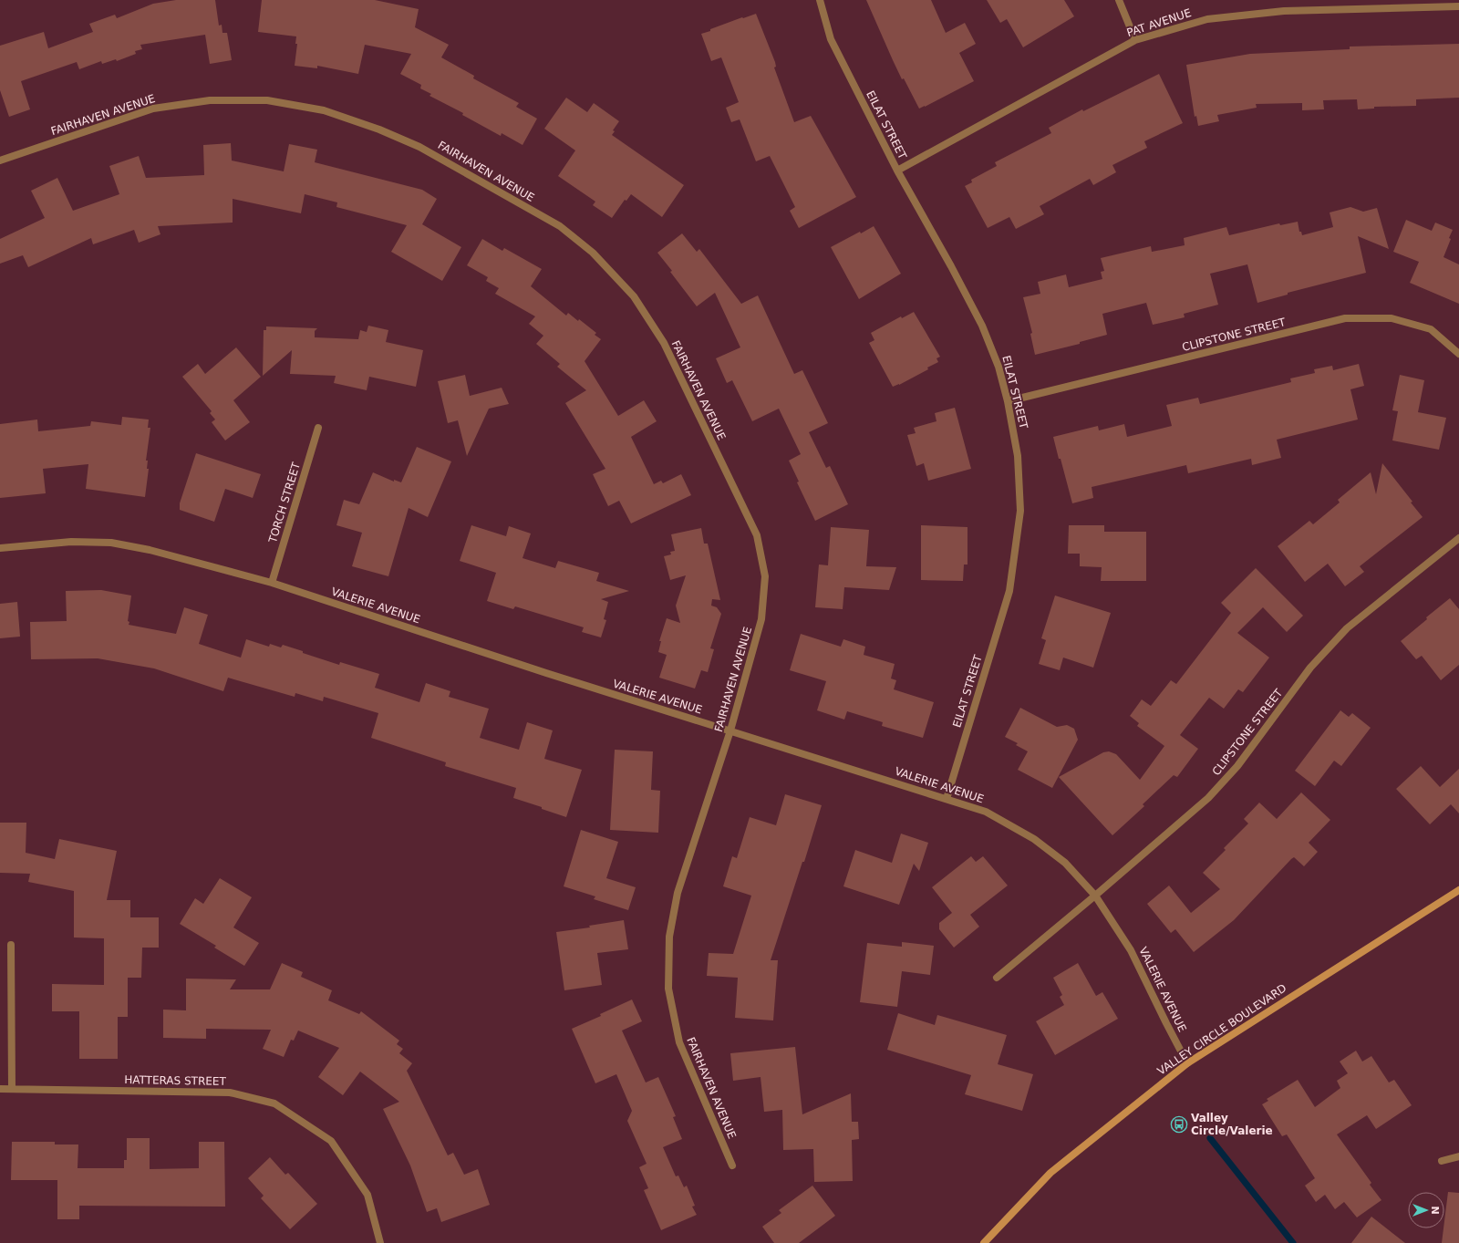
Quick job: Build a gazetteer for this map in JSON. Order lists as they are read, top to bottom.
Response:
{
  "streets": {
    "main road": ["VALLEY CIRCLE BOULEVARD"],
    "street": [
      "PAT AVENUE",
      "FAIRHAVEN AVENUE",
      "EILAT STREET",
      "CLIPSTONE STREET",
      "TORCH STREET",
      "VALERIE AVENUE",
      "HATTERAS STREET"
    ]
  },
  "crossings": [
    ["PAT AVENUE", "EILAT STREET"],
    ["FAIRHAVEN AVENUE", "VALERIE AVENUE"],
    ["EILAT STREET", "CLIPSTONE STREET"],
    ["EILAT STREET", "VALERIE AVENUE"],
    ["CLIPSTONE STREET", "VALERIE AVENUE"],
    ["TORCH STREET", "VALERIE AVENUE"],
    ["VALERIE AVENUE", "VALLEY CIRCLE BOULEVARD"]
  ],
  "places": {
    "bus stop": ["Valley Circle/Valerie"]
  },
  "north": "right"
}
